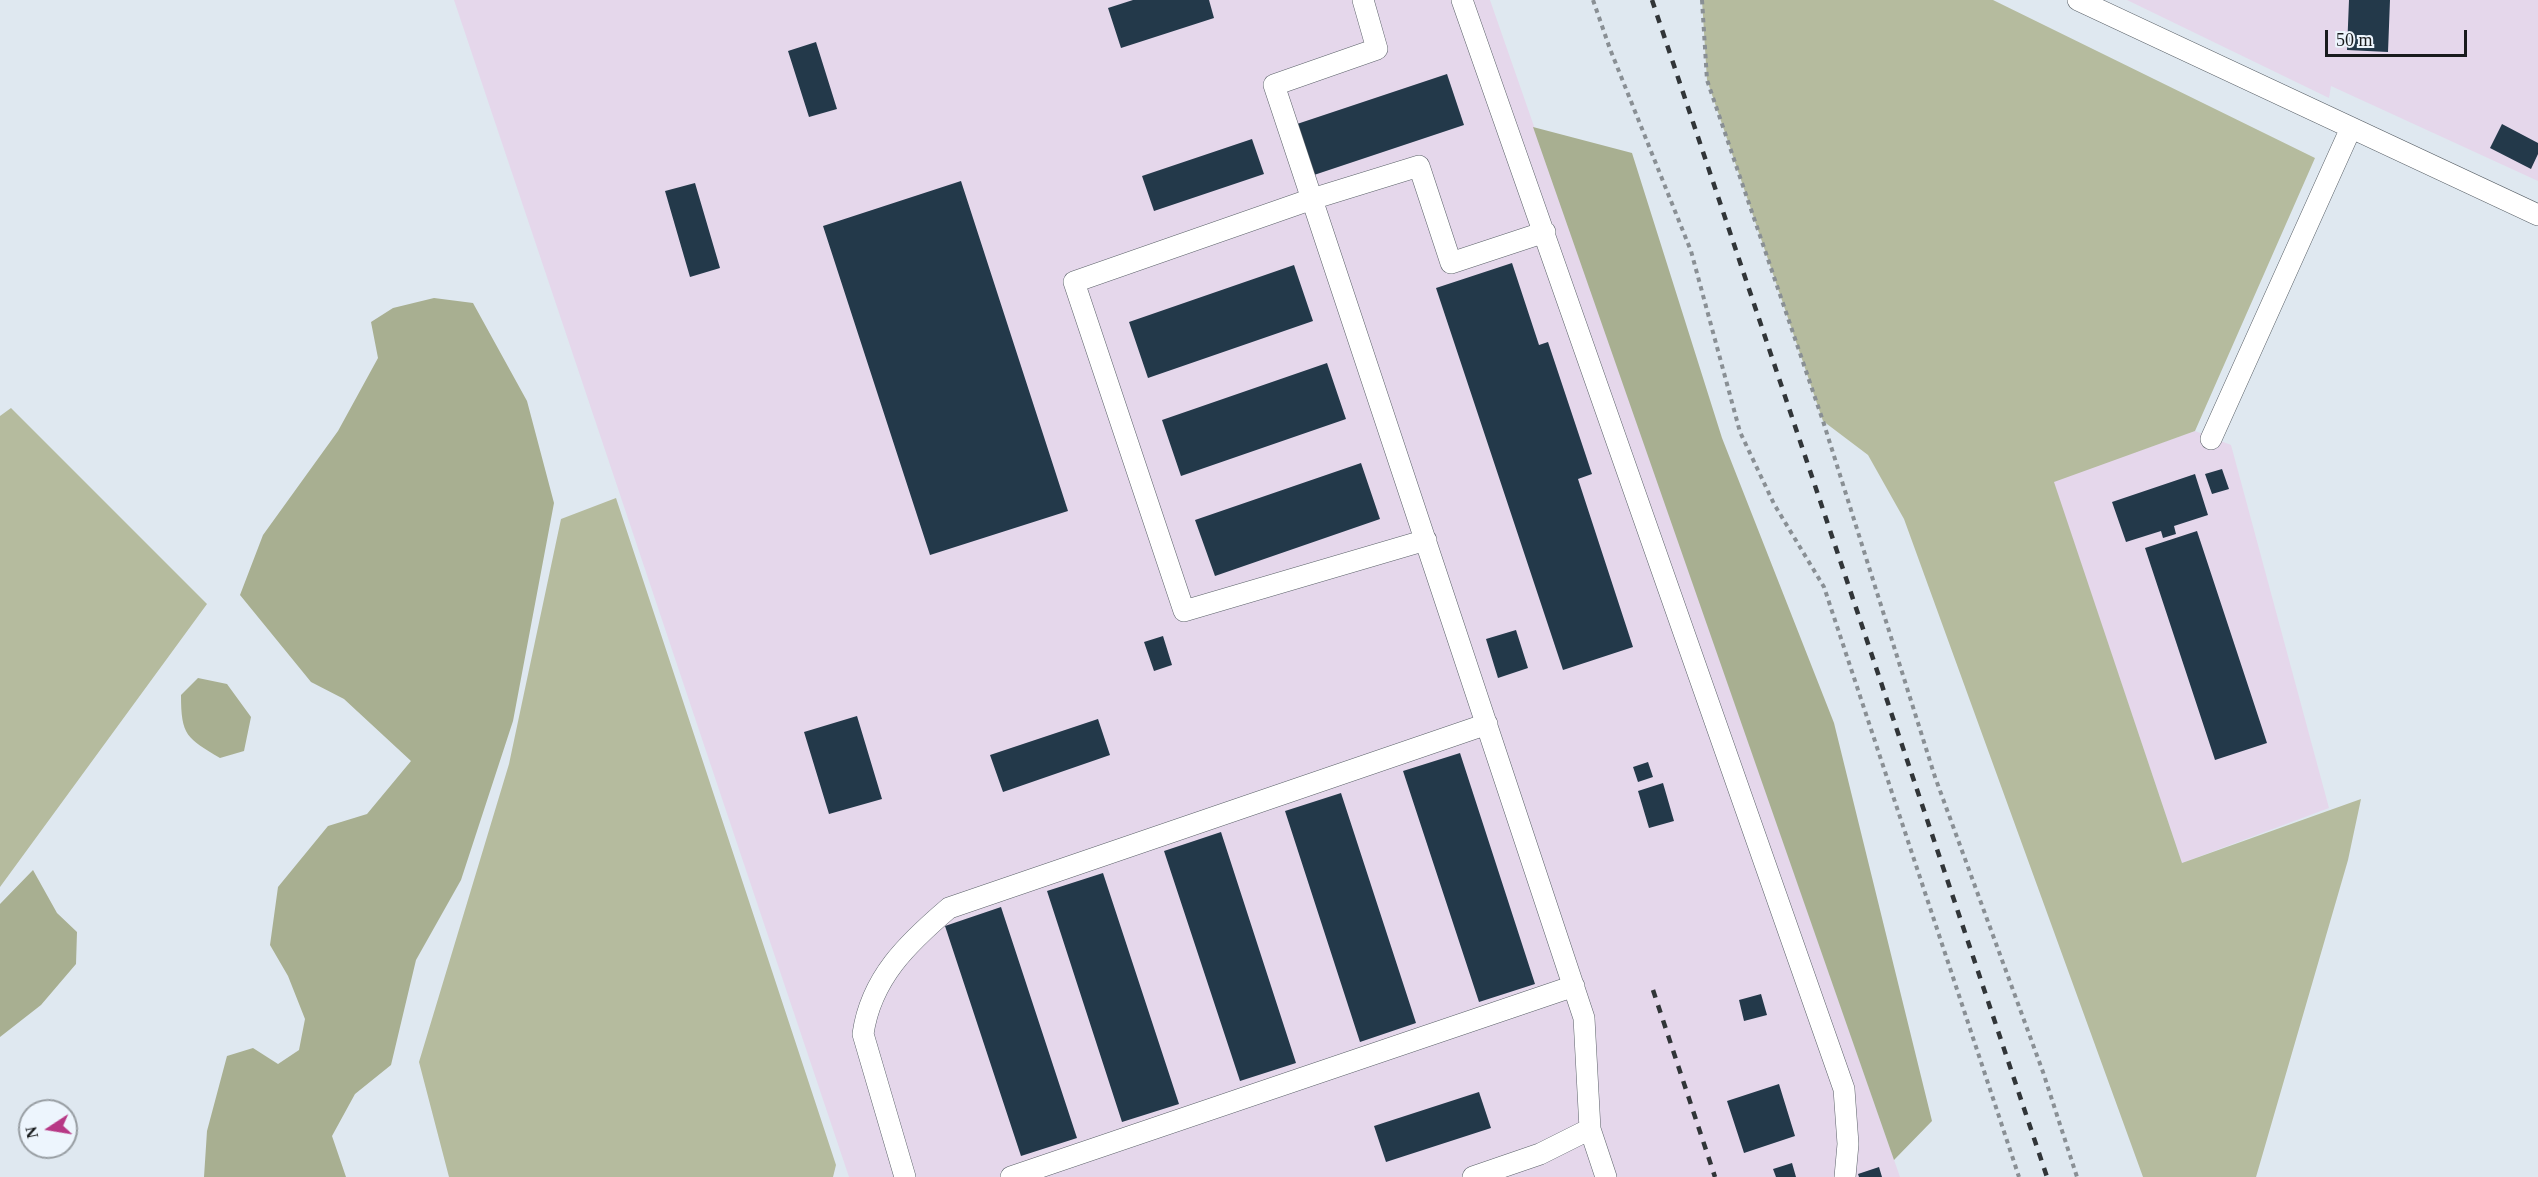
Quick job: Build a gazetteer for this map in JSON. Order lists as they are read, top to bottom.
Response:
{
  "scale_bar": "50 m",
  "north": "left"
}
